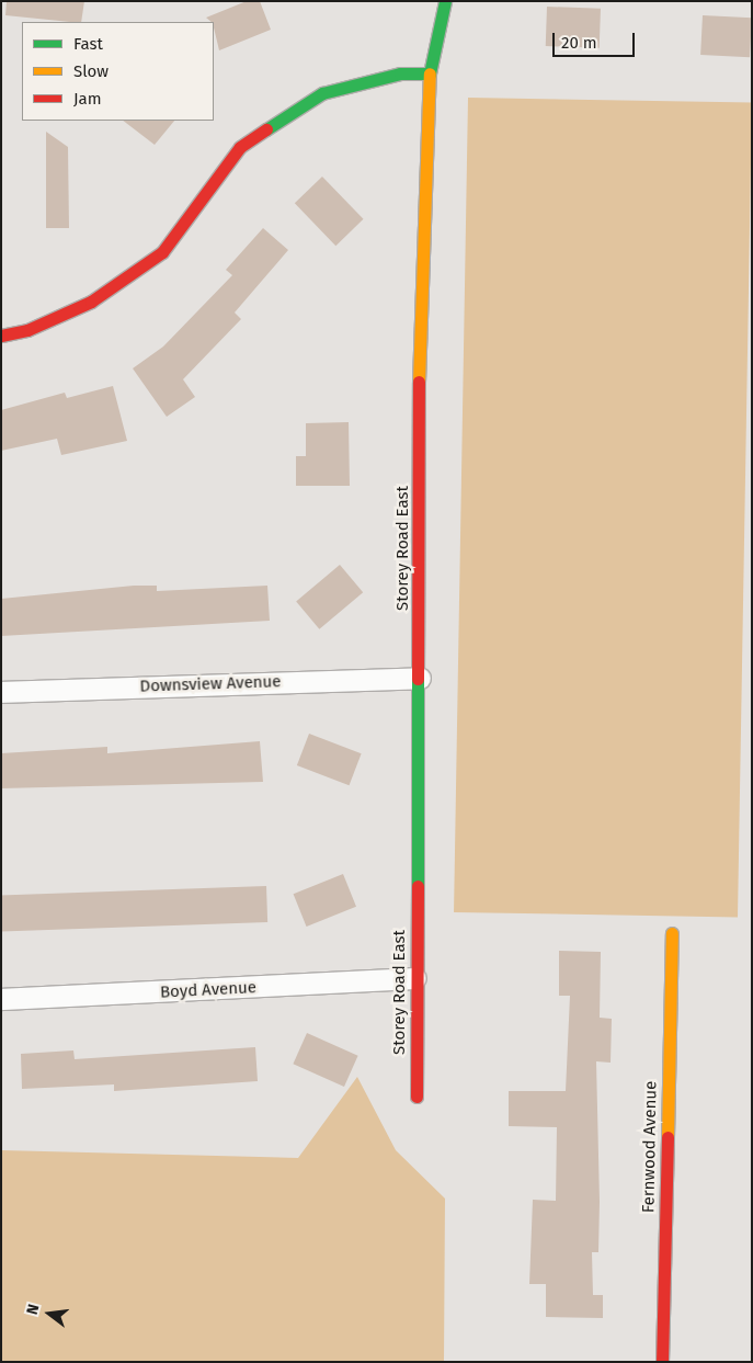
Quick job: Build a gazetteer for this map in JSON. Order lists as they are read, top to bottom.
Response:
{
  "streets": {
    "street": [
      "Storey Road East",
      "Downsview Avenue",
      "Boyd Avenue",
      "Fernwood Avenue"
    ]
  },
  "crossings": [
    ["Storey Road East", "Downsview Avenue"],
    ["Storey Road East", "Boyd Avenue"]
  ],
  "legend": ["Fast", "Slow", "Jam"],
  "scale_bar": "20 m",
  "north": "left"
}
